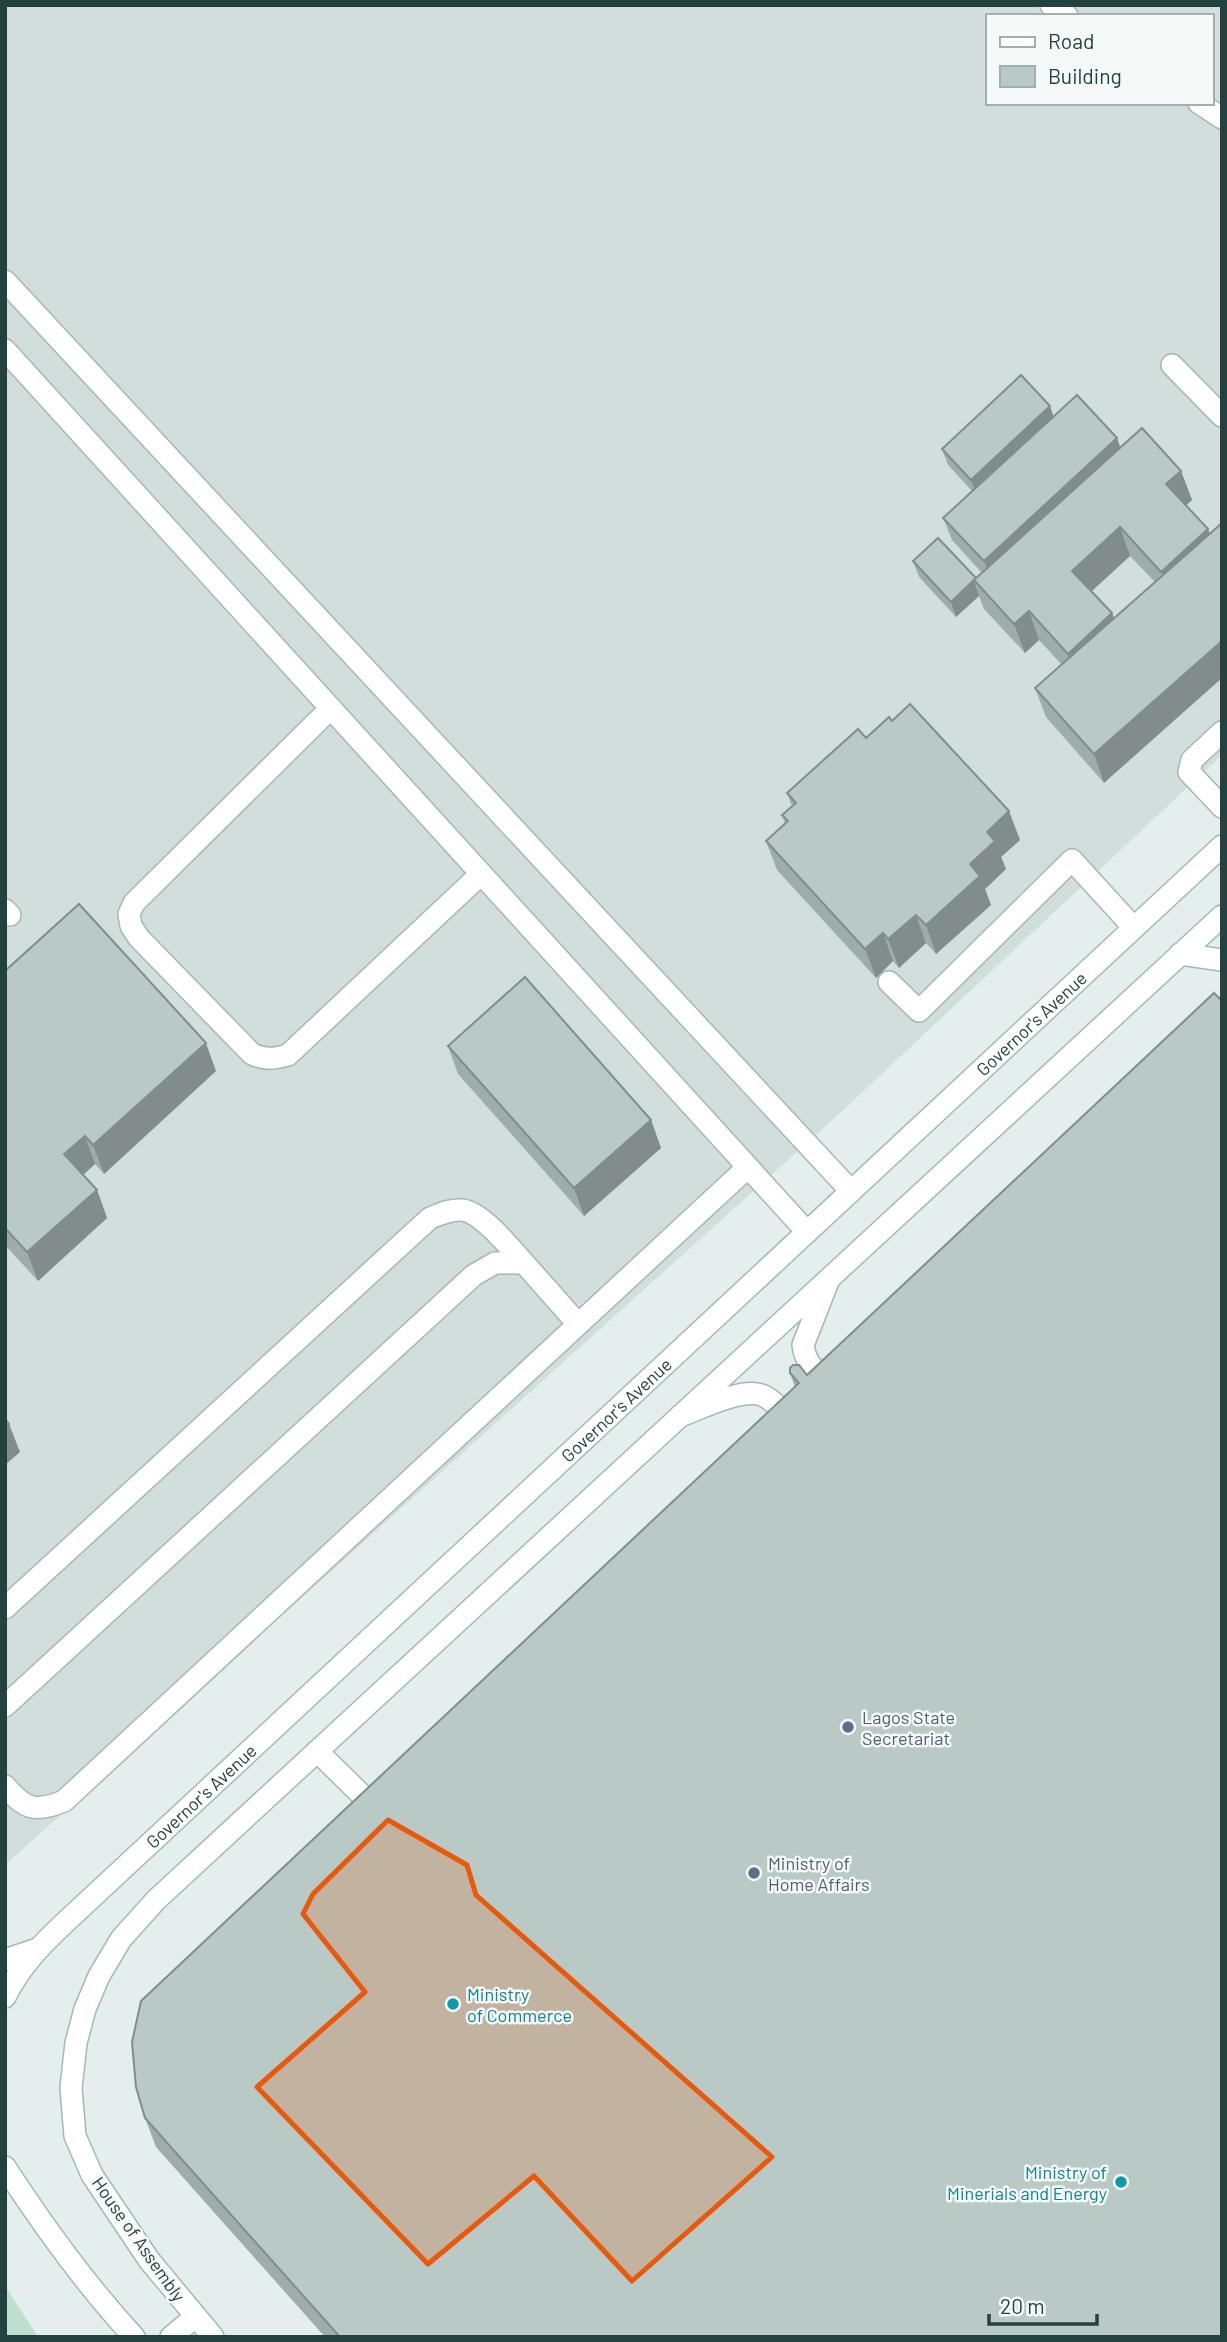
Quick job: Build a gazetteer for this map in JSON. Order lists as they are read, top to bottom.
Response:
{
  "streets": {
    "street": ["Governor's Avenue", "House of Assembly"]
  },
  "places": [
    "Lagos State Secretariat",
    "Ministry of Home Affairs",
    "Ministry of Commerce",
    "Ministry of Minerials and Energy"
  ],
  "legend": ["Road", "Building"],
  "scale_bar": "20 m"
}
